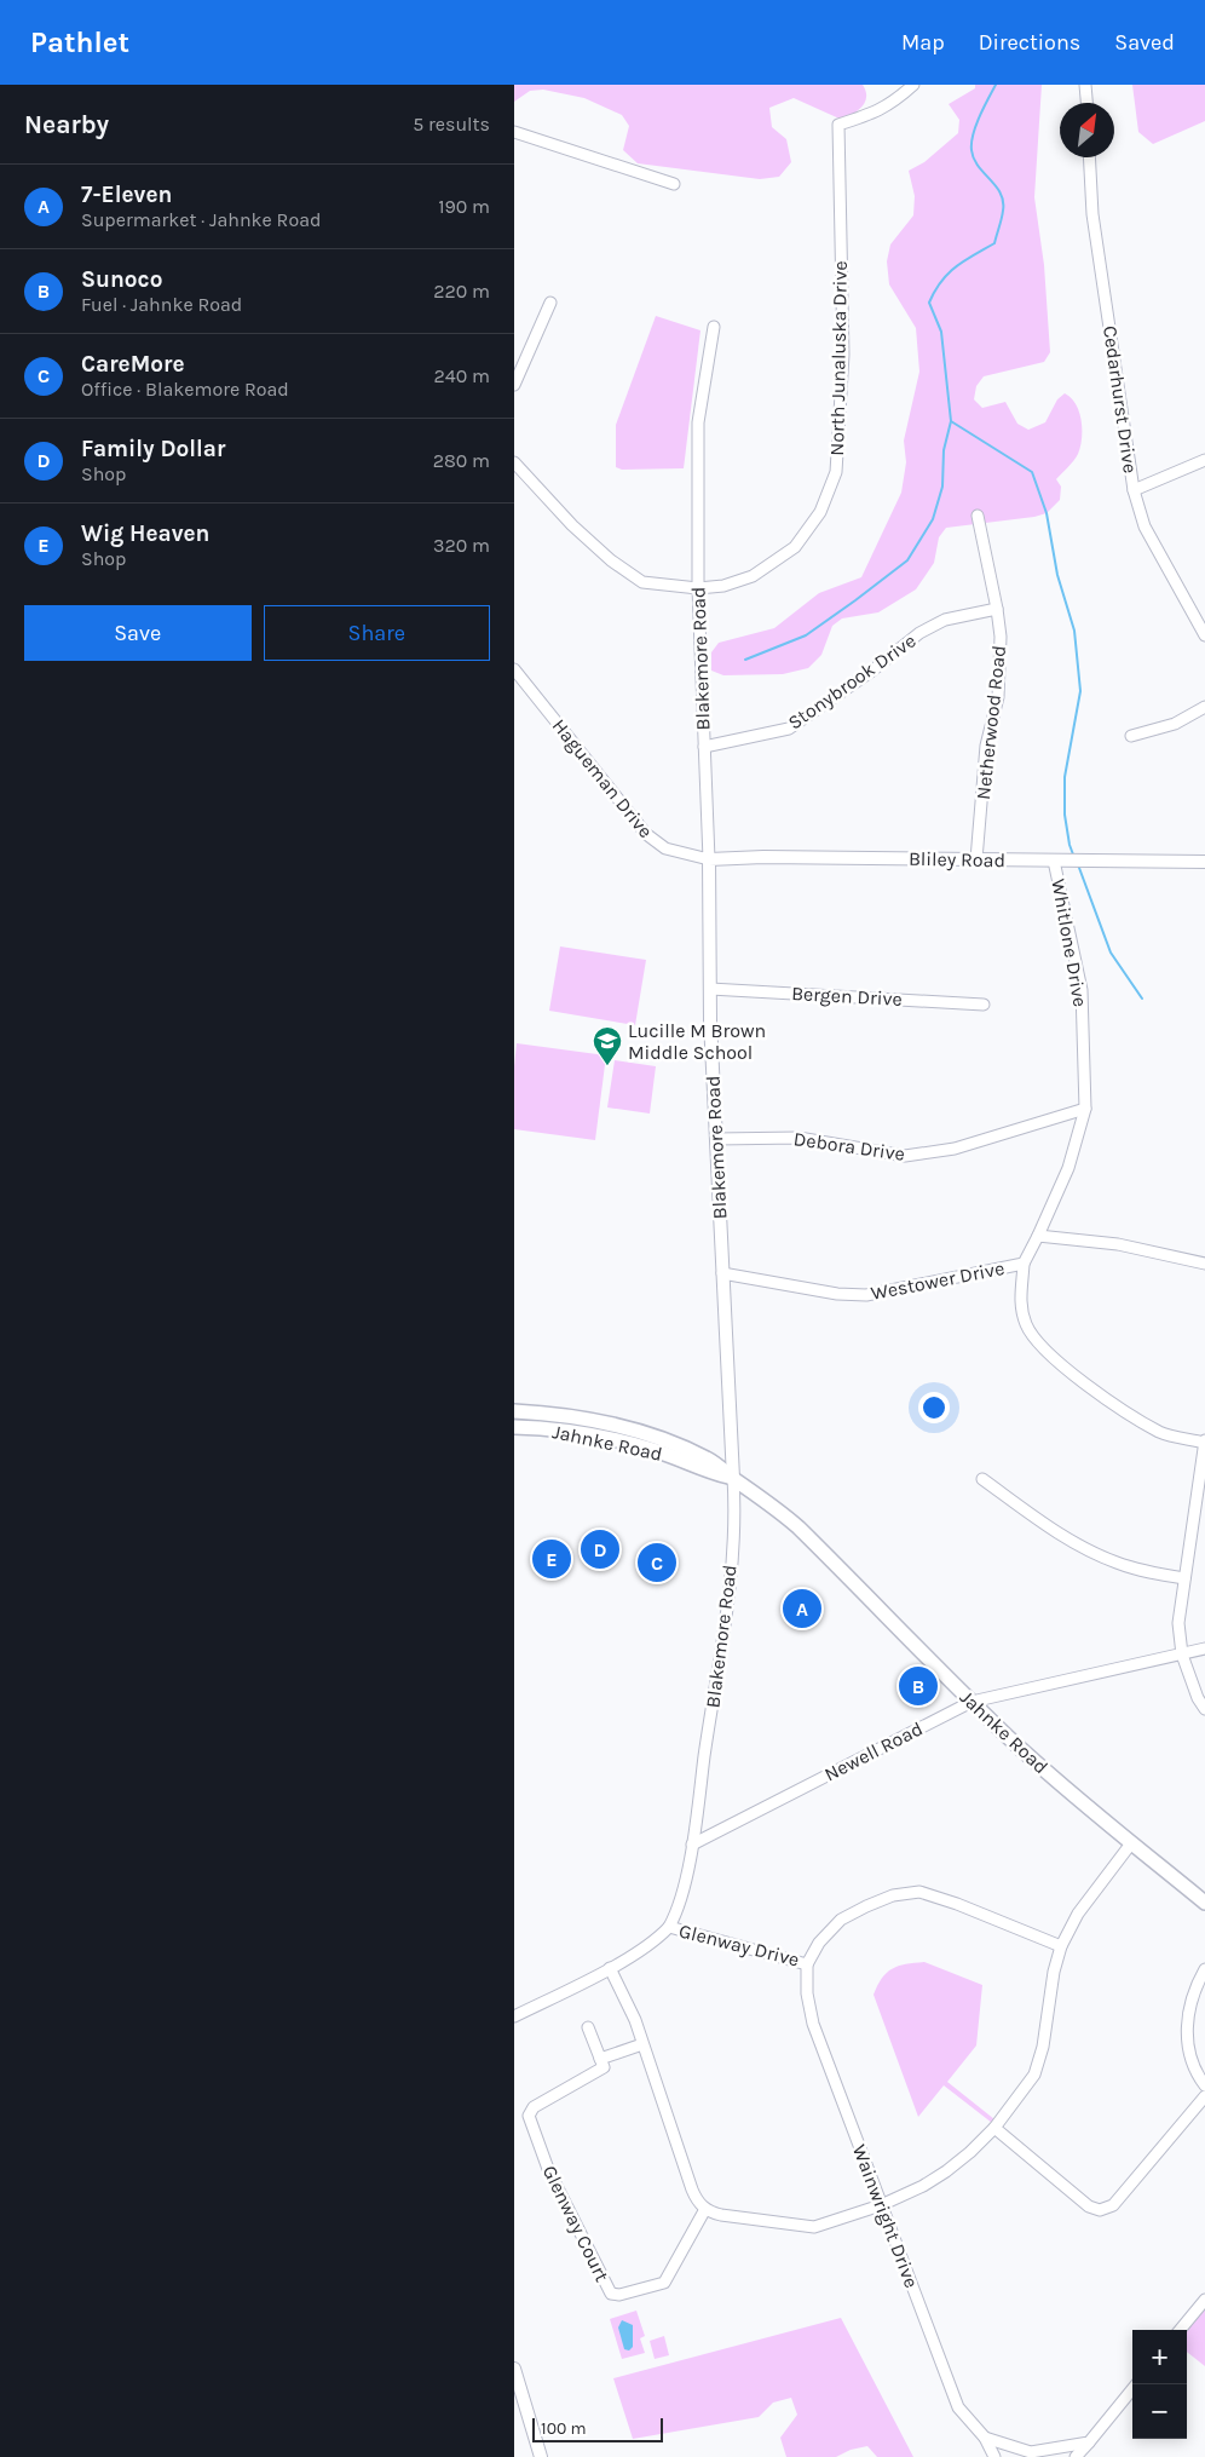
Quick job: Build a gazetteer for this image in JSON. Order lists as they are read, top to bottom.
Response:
{
  "streets": {
    "main road": ["Jahnke Road"],
    "street": [
      "North Junaluska Drive",
      "Cedarhurst Drive",
      "Blakemore Road",
      "Stonybrook Drive",
      "Netherwood Road",
      "Hagueman Drive",
      "Bliley Road",
      "Whitlone Drive",
      "Bergen Drive",
      "Debora Drive",
      "Westower Drive",
      "Newell Road",
      "Glenway Drive",
      "Wainwright Drive",
      "Glenway Court"
    ]
  },
  "crossings": [
    ["North Junaluska Drive", "Blakemore Road"],
    ["Blakemore Road", "Stonybrook Drive"],
    ["Blakemore Road", "Hagueman Drive"],
    ["Blakemore Road", "Bliley Road"],
    ["Blakemore Road", "Bergen Drive"],
    ["Blakemore Road", "Debora Drive"],
    ["Blakemore Road", "Westower Drive"],
    ["Blakemore Road", "Jahnke Road"],
    ["Blakemore Road", "Newell Road"],
    ["Blakemore Road", "Glenway Drive"],
    ["Stonybrook Drive", "Netherwood Road"],
    ["Netherwood Road", "Bliley Road"],
    ["Hagueman Drive", "Bliley Road"],
    ["Bliley Road", "Whitlone Drive"],
    ["Whitlone Drive", "Debora Drive"],
    ["Whitlone Drive", "Westower Drive"],
    ["Jahnke Road", "Newell Road"],
    ["Glenway Drive", "Wainwright Drive"]
  ],
  "places": {
    "school or university": ["Lucille M Brown Middle School"]
  },
  "scale_bar": "100 m",
  "north": "top right",
  "page": {
    "header": "Pathlet",
    "nav": ["Map", "Directions", "Saved"],
    "heading": ["Nearby", "5 results"],
    "list": [
      {
        "mark": "A",
        "name": "7-Eleven",
        "note": "Supermarket · Jahnke Road",
        "value": "190 m"
      },
      {
        "mark": "B",
        "name": "Sunoco",
        "note": "Fuel · Jahnke Road",
        "value": "220 m"
      },
      {
        "mark": "C",
        "name": "CareMore",
        "note": "Office · Blakemore Road",
        "value": "240 m"
      },
      {
        "mark": "D",
        "name": "Family Dollar",
        "note": "Shop",
        "value": "280 m"
      },
      {
        "mark": "E",
        "name": "Wig Heaven",
        "note": "Shop",
        "value": "320 m"
      }
    ],
    "buttons": ["Save", "Share"],
    "pins": [
      "D",
      "E",
      "C",
      "A",
      "B"
    ],
    "map_buttons": ["+", "−"],
    "scale": "100 m"
  }
}
